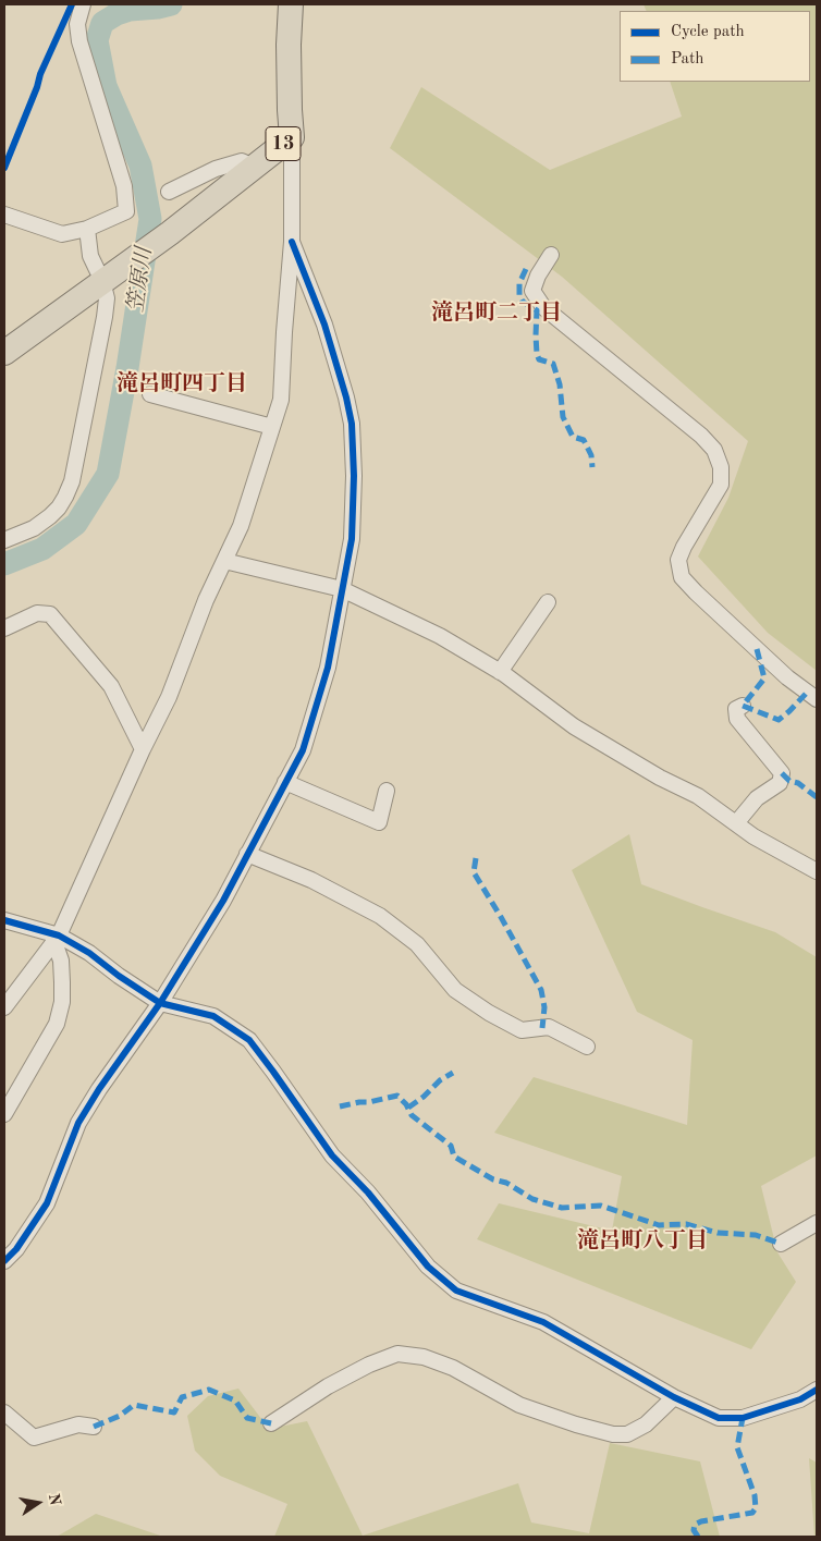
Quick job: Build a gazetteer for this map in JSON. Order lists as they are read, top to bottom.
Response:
{
  "streets": {
    "main road": ["13"]
  },
  "districts": ["滝呂町二丁目", "滝呂町四丁目", "滝呂町八丁目"],
  "water": ["笠原川"],
  "legend": ["Cycle path", "Path"],
  "north": "right"
}
